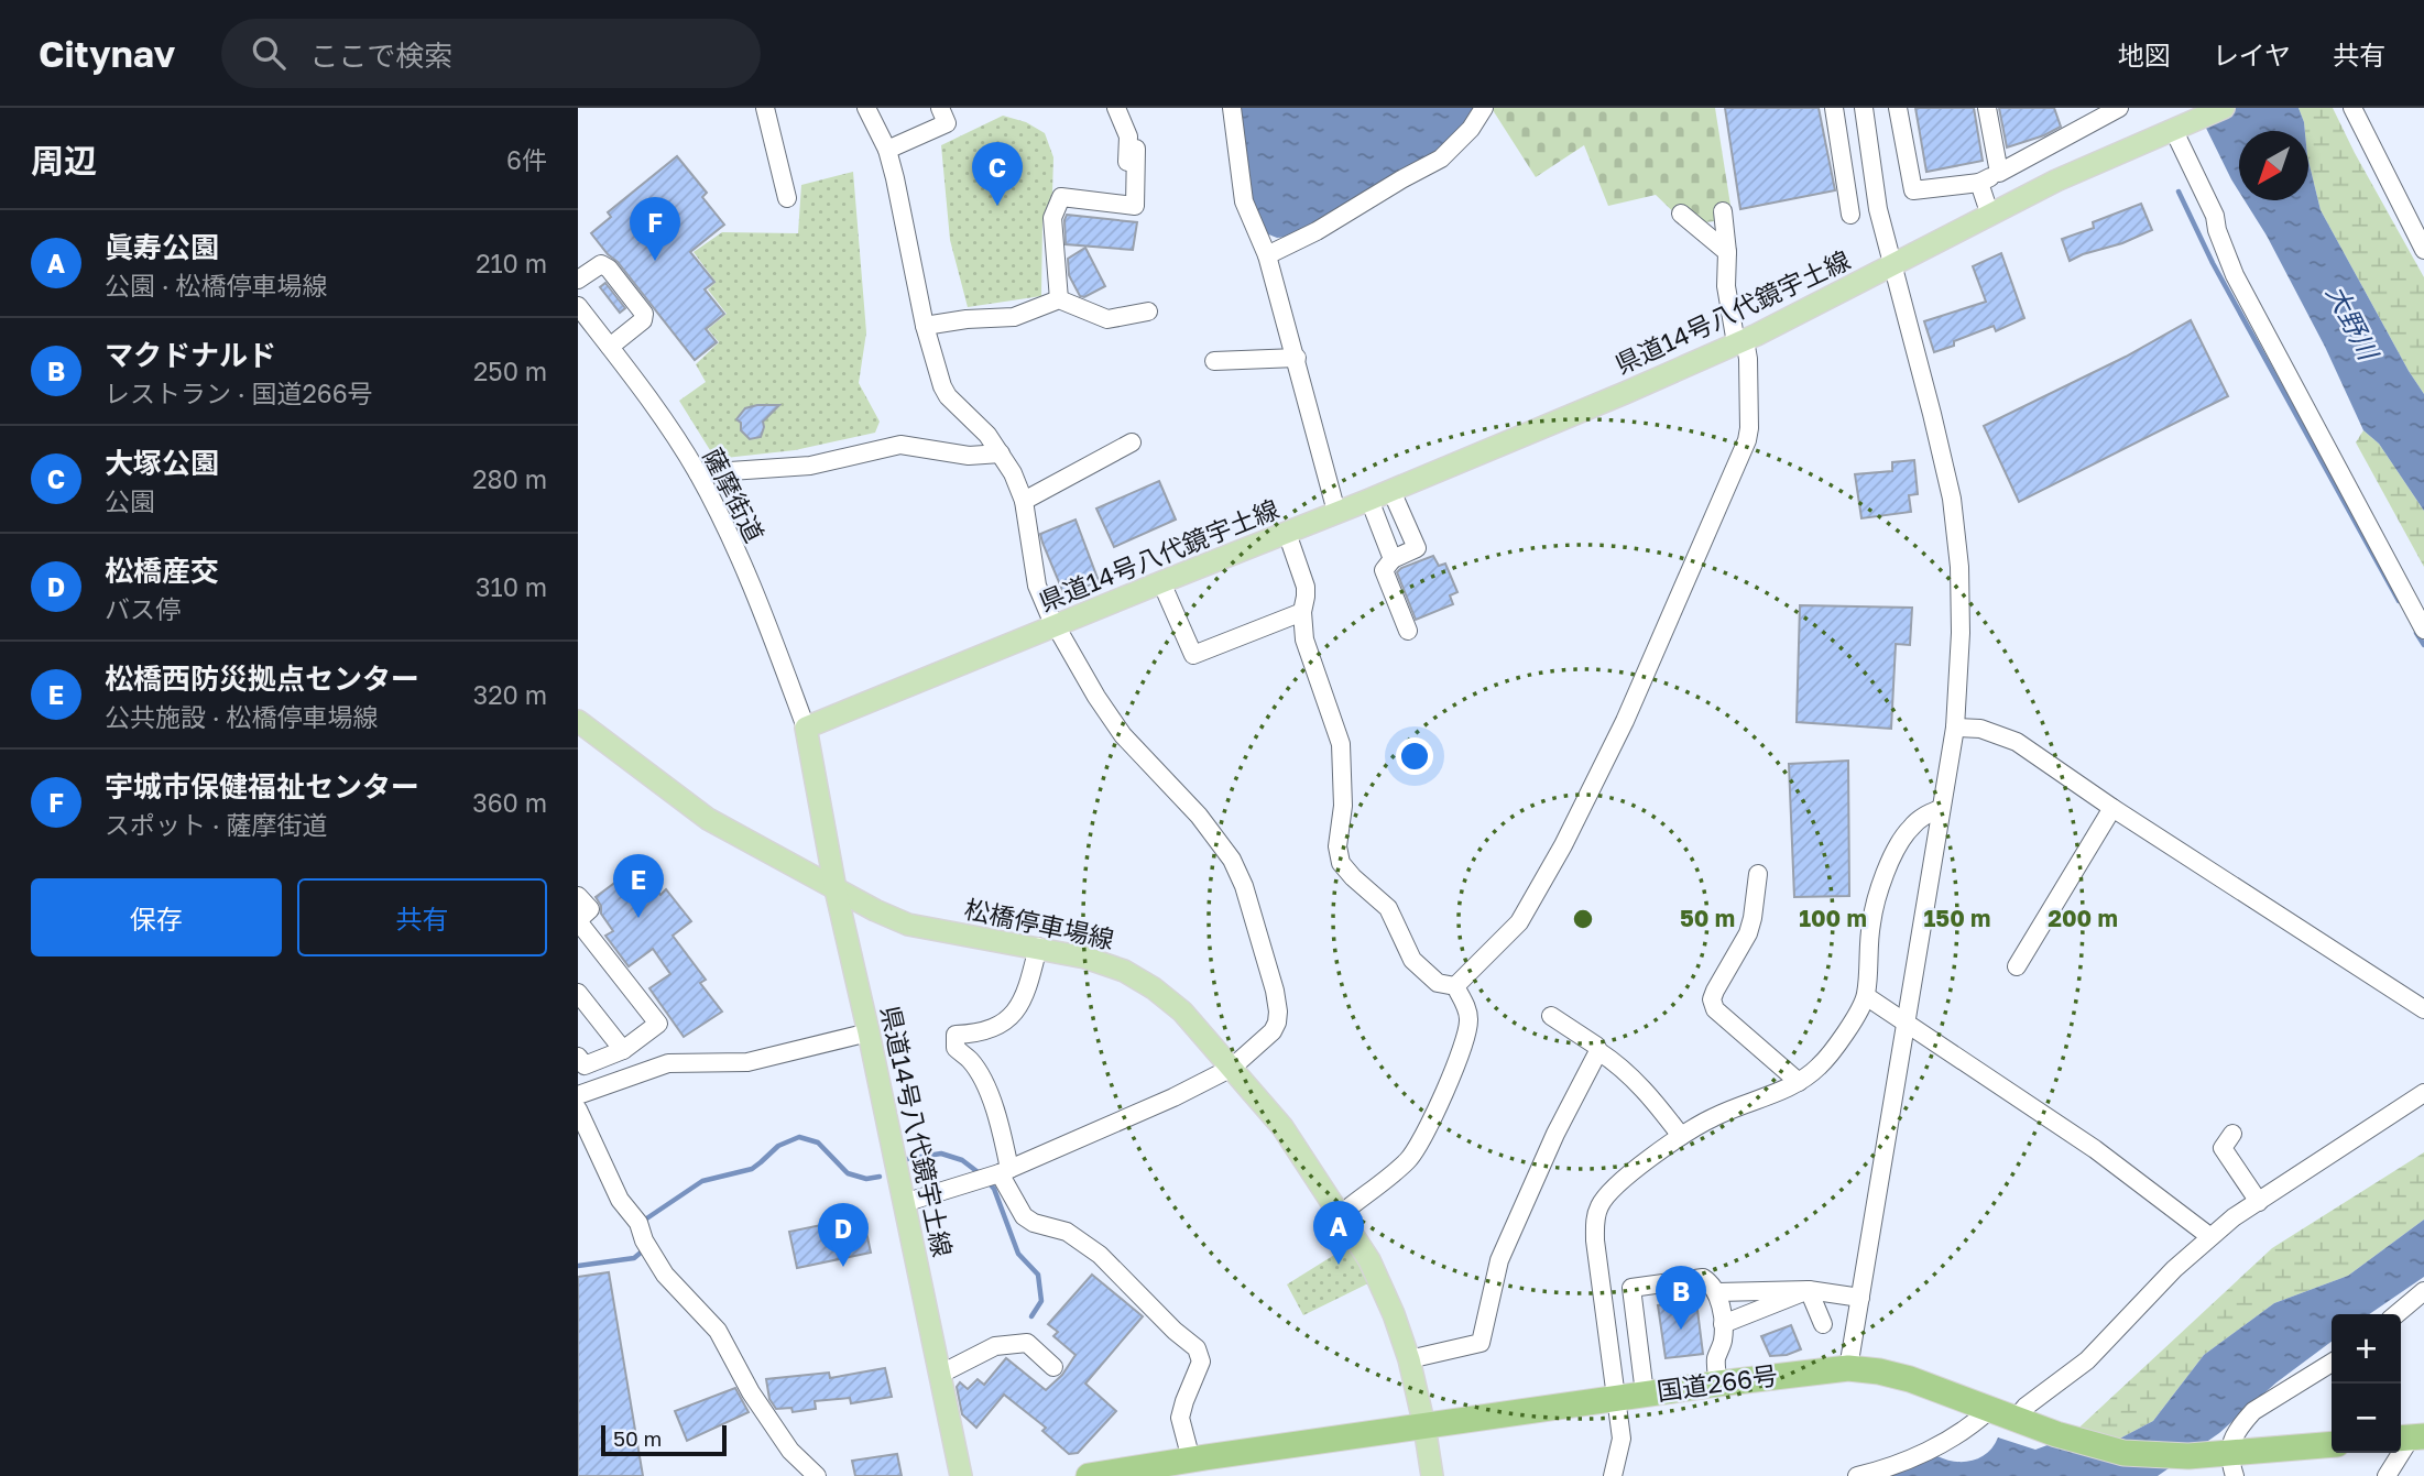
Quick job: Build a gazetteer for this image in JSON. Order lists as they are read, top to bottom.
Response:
{
  "streets": {
    "highway": ["国道266号"],
    "main road": ["県道14号八代鏡宇土線", "松橋停車場線"],
    "street": ["薩摩街道"]
  },
  "crossings": [
    ["県道14号八代鏡宇土線", "薩摩街道"],
    ["県道14号八代鏡宇土線", "松橋停車場線"],
    ["松橋停車場線", "国道266号"]
  ],
  "water": ["大野川"],
  "scale_bar": "50 m",
  "north": "bottom left",
  "page": {
    "header": "Citynav",
    "search": "ここで検索",
    "nav": ["地図", "レイヤ", "共有"],
    "heading": ["周辺", "6件"],
    "pins": [
      "C",
      "F",
      "E",
      "A",
      "D",
      "B"
    ],
    "list": [
      {
        "mark": "A",
        "name": "眞寿公園",
        "note": "公園 · 松橋停車場線",
        "value": "210 m"
      },
      {
        "mark": "B",
        "name": "マクドナルド",
        "note": "レストラン · 国道266号",
        "value": "250 m"
      },
      {
        "mark": "C",
        "name": "大塚公園",
        "note": "公園",
        "value": "280 m"
      },
      {
        "mark": "D",
        "name": "松橋産交",
        "note": "バス停",
        "value": "310 m"
      },
      {
        "mark": "E",
        "name": "松橋西防災拠点センター",
        "note": "公共施設 · 松橋停車場線",
        "value": "320 m"
      },
      {
        "mark": "F",
        "name": "宇城市保健福祉センター",
        "note": "スポット · 薩摩街道",
        "value": "360 m"
      }
    ],
    "buttons": ["保存", "共有"],
    "map_buttons": ["+", "−"],
    "scale": "50 m"
  },
  "rings": [
    "50 m",
    "100 m",
    "150 m",
    "200 m"
  ]
}
